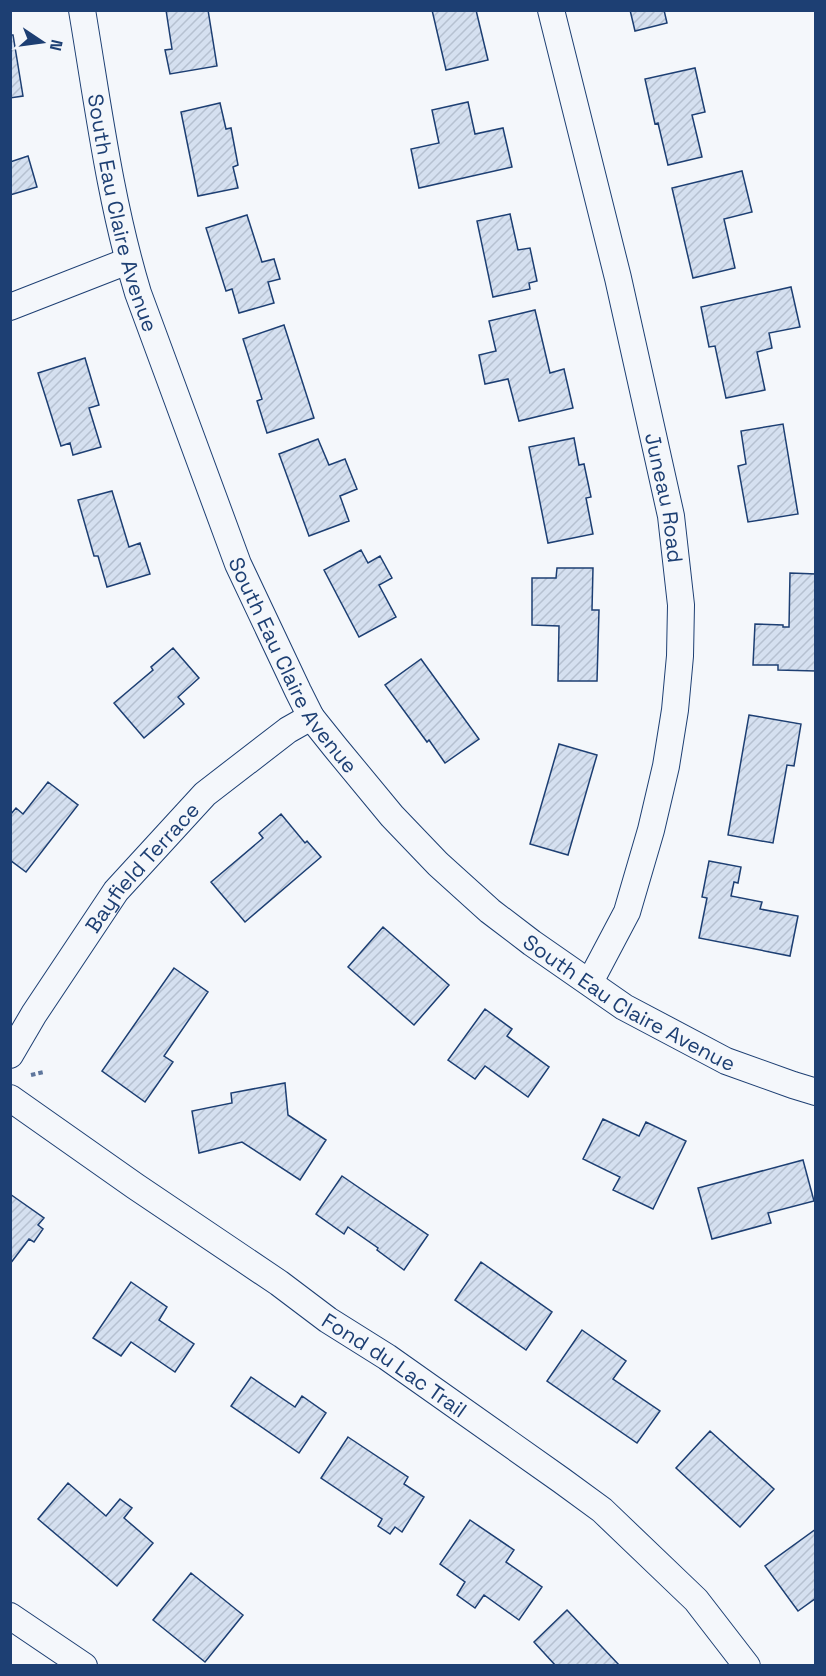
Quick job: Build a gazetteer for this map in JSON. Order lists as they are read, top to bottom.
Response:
{
  "streets": {
    "street": [
      "South Eau Claire Avenue",
      "Juneau Road",
      "Bayfield Terrace",
      "Fond du Lac Trail"
    ]
  },
  "crossings": [
    ["South Eau Claire Avenue", "Juneau Road"],
    ["South Eau Claire Avenue", "Bayfield Terrace"]
  ],
  "north": "right"
}
